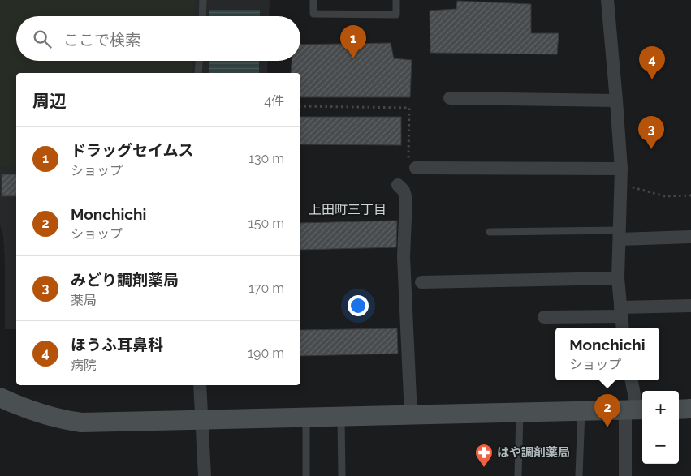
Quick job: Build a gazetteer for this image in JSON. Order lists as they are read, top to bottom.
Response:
{
  "districts": ["上田町三丁目"],
  "places": {
    "pharmacy": ["はや調剤薬局"]
  },
  "page": {
    "search": "ここで検索",
    "pins": [
      "1",
      "4",
      "3",
      "2"
    ],
    "heading": ["周辺", "4件"],
    "list": [
      {
        "mark": "1",
        "name": "ドラッグセイムス",
        "note": "ショップ",
        "value": "130 m"
      },
      {
        "mark": "2",
        "name": "Monchichi",
        "note": "ショップ",
        "value": "150 m"
      },
      {
        "mark": "3",
        "name": "みどり調剤薬局",
        "note": "薬局",
        "value": "170 m"
      },
      {
        "mark": "4",
        "name": "ほうふ耳鼻科",
        "note": "病院",
        "value": "190 m"
      }
    ],
    "popup": ["Monchichi", "ショップ"],
    "map_buttons": ["+", "−"]
  }
}
